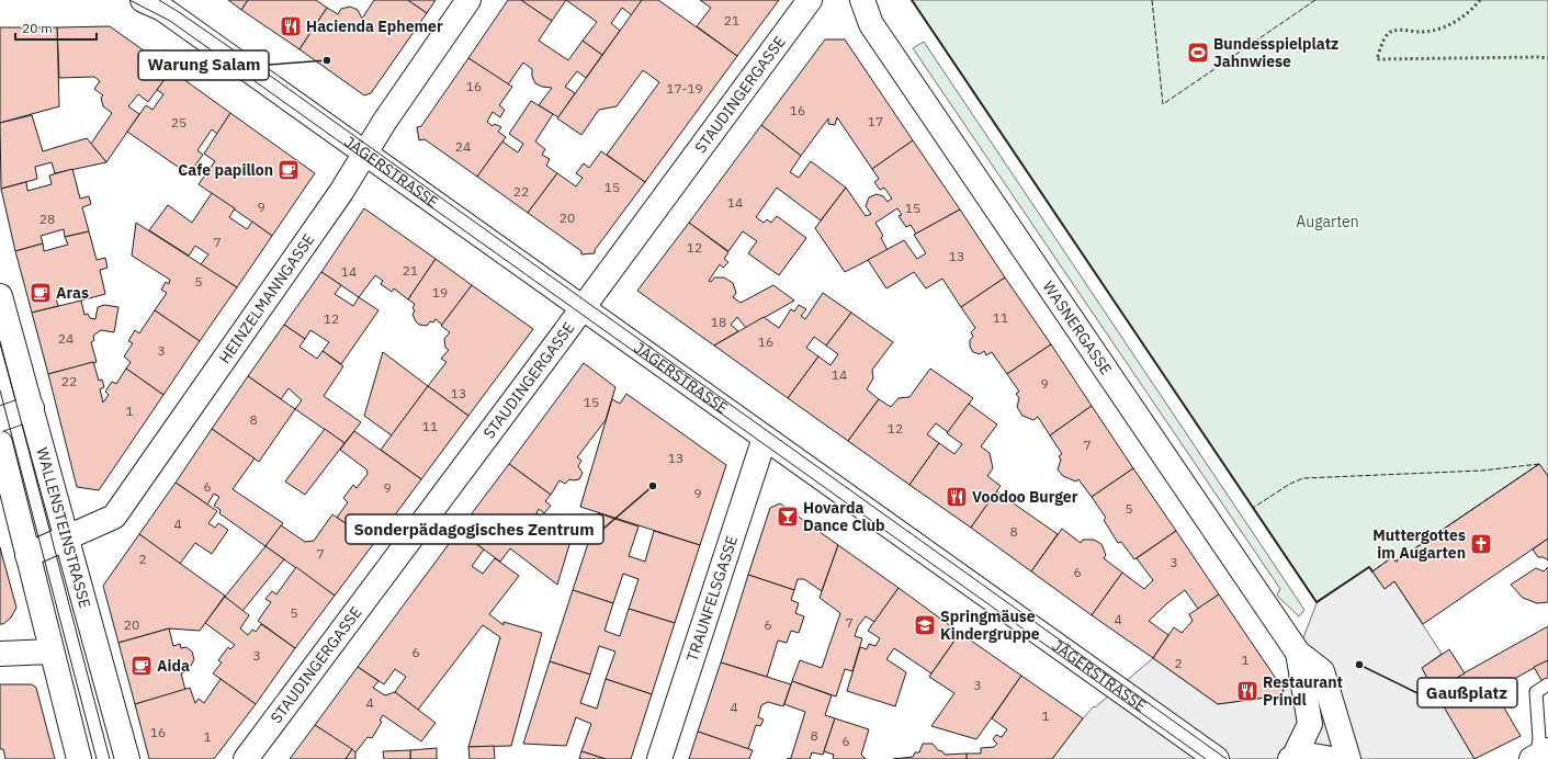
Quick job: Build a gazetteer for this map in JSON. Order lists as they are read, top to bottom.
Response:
{
  "streets": {
    "street": [
      "STAUDINGERGASSE",
      "JÄGERSTRASSE",
      "HEINZELMANNGASSE",
      "WASNERGASSE",
      "WALLENSTEINSTRASSE",
      "TRAUNFELSGASSE"
    ]
  },
  "crossings": [
    ["STAUDINGERGASSE", "JÄGERSTRASSE"],
    ["JÄGERSTRASSE", "HEINZELMANNGASSE"],
    ["JÄGERSTRASSE", "TRAUNFELSGASSE"],
    ["HEINZELMANNGASSE", "WALLENSTEINSTRASSE"]
  ],
  "parks": ["Augarten"],
  "places": {
    "restaurant": ["Hacienda Ephemer", "Voodoo Burger", "Restaurant Prindl"],
    "sports": ["Bundesspielplatz Jahnwiese"],
    "other": ["Warung Salam", "Sonderpädagogisches Zentrum", "Gaußplatz"],
    "cafe": ["Cafe papillon", "Aras", "Aida"],
    "bar": ["Hovarda Dance Club"],
    "church": ["Muttergottes im Augarten"],
    "school or university": ["Springmäuse Kindergruppe"]
  },
  "house_numbers": [
    "21",
    "16",
    "17-19",
    "16",
    "17",
    "25",
    "24",
    "15",
    "22",
    "14",
    "9",
    "15",
    "20",
    "28",
    "7",
    "12",
    "13",
    "21",
    "14",
    "5",
    "19",
    "11",
    "12",
    "18",
    "24",
    "16",
    "3",
    "14",
    "22",
    "9",
    "13",
    "15",
    "1",
    "8",
    "11",
    "12",
    "7",
    "13",
    "6",
    "9",
    "9",
    "5",
    "4",
    "8",
    "7",
    "2",
    "3",
    "6",
    "5",
    "4",
    "7",
    "20",
    "6",
    "6",
    "3",
    "1",
    "2",
    "3",
    "4",
    "4",
    "1",
    "16",
    "8",
    "1",
    "6"
  ],
  "scale_bar": "20 m"
}
